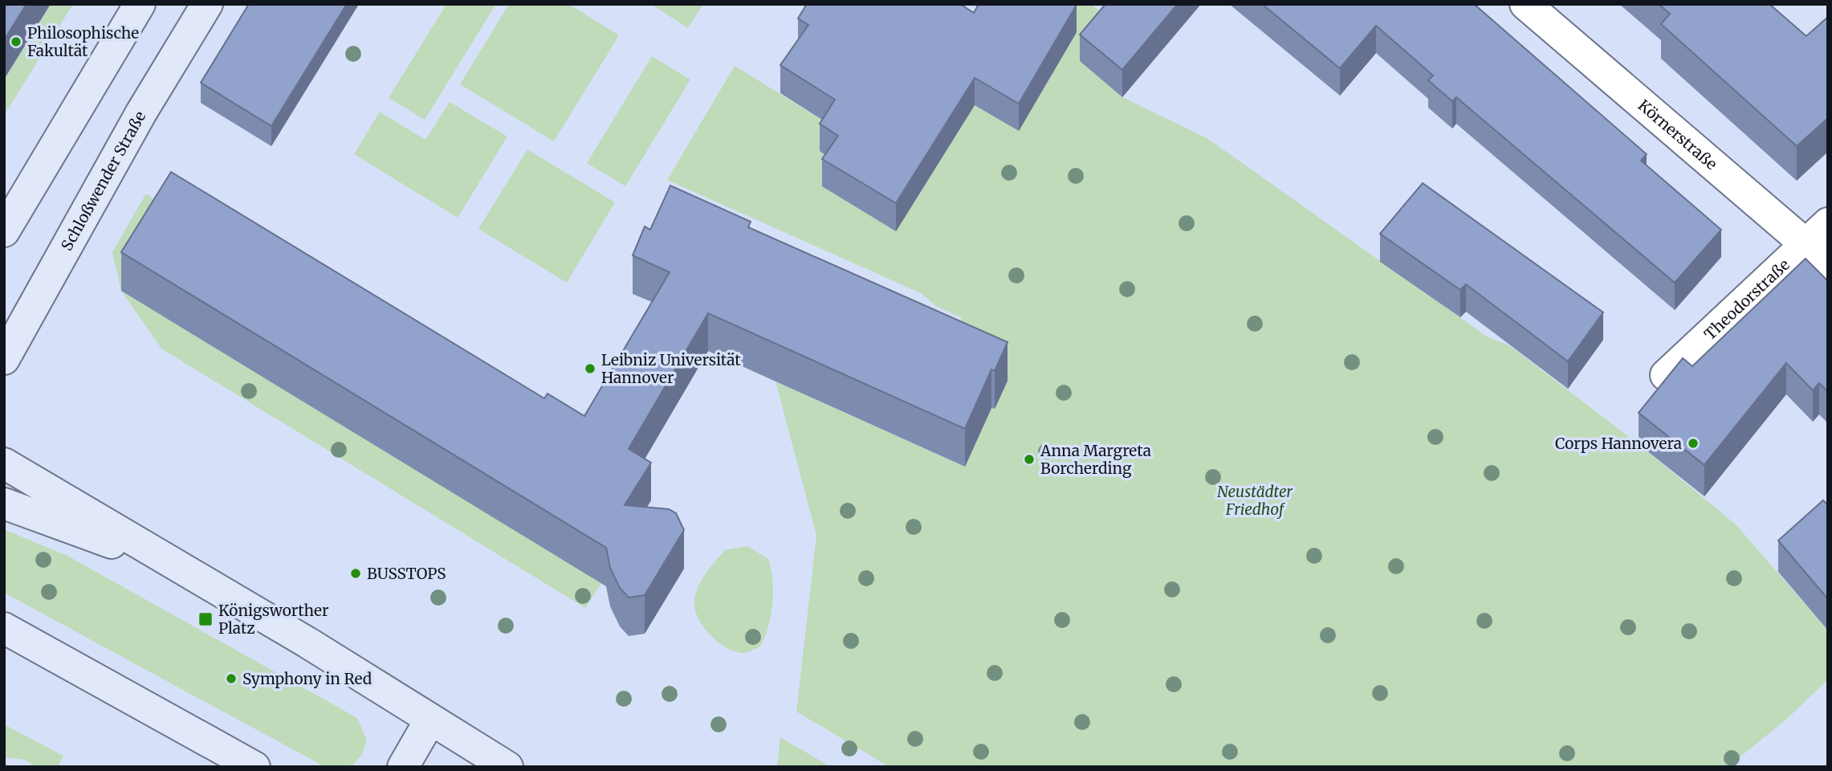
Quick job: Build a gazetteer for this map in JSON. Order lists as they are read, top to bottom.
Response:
{
  "streets": {
    "main road": ["Schloßwender Straße"],
    "street": ["Körnerstraße", "Theodorstraße"]
  },
  "crossings": [
    ["Körnerstraße", "Theodorstraße"]
  ],
  "parks": ["Neustädter Friedhof"],
  "places": {
    "other": [
      "Philosophische Fakultät",
      "Leibniz Universität Hannover",
      "Corps Hannovera",
      "Anna Margreta Borcherding",
      "BUSSTOPS",
      "Symphony in Red"
    ],
    "transit": ["Königsworther Platz"]
  }
}
